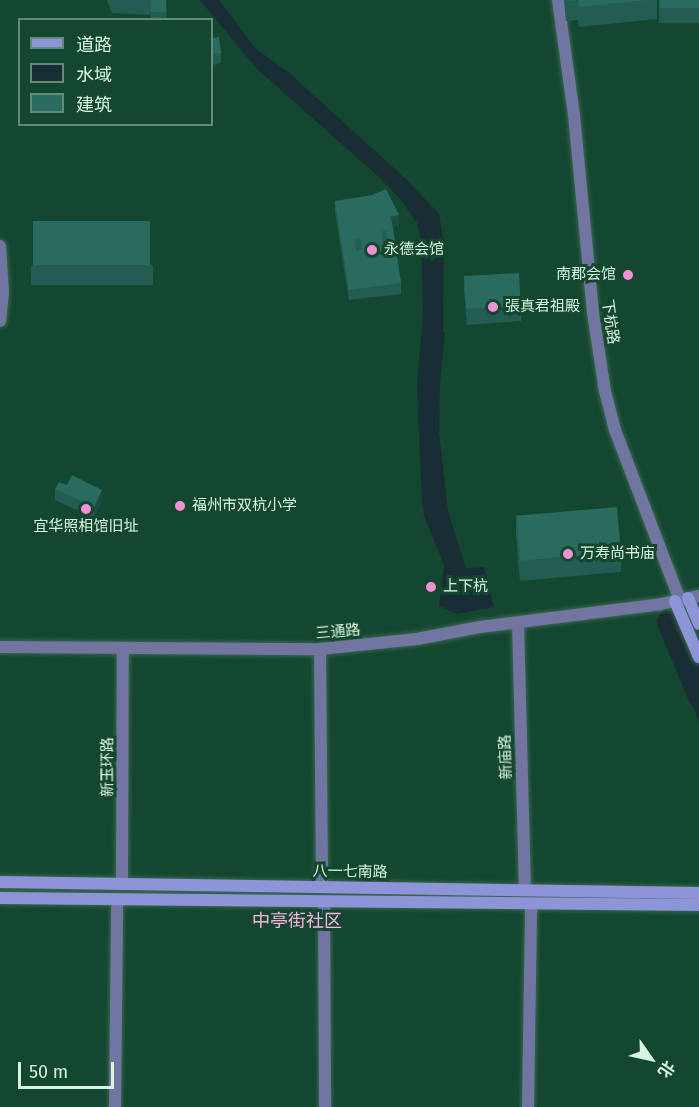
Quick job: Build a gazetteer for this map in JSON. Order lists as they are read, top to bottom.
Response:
{
  "streets": {
    "main road": ["下杭路", "八一七南路"],
    "street": ["三通路", "新庙路", "新玉环路"]
  },
  "crossings": [
    ["下杭路", "三通路"],
    ["三通路", "新庙路"],
    ["三通路", "新玉环路"],
    ["新庙路", "八一七南路"],
    ["新玉环路", "八一七南路"]
  ],
  "districts": ["中亭街社区"],
  "places": [
    "永德会馆",
    "南郡会馆",
    "張真君祖殿",
    "福州市双杭小学",
    "宜华照相馆旧址",
    "万寿尚书庙",
    "上下杭"
  ],
  "legend": ["道路", "水域", "建筑"],
  "scale_bar": "50 m",
  "north": "bottom right"
}
